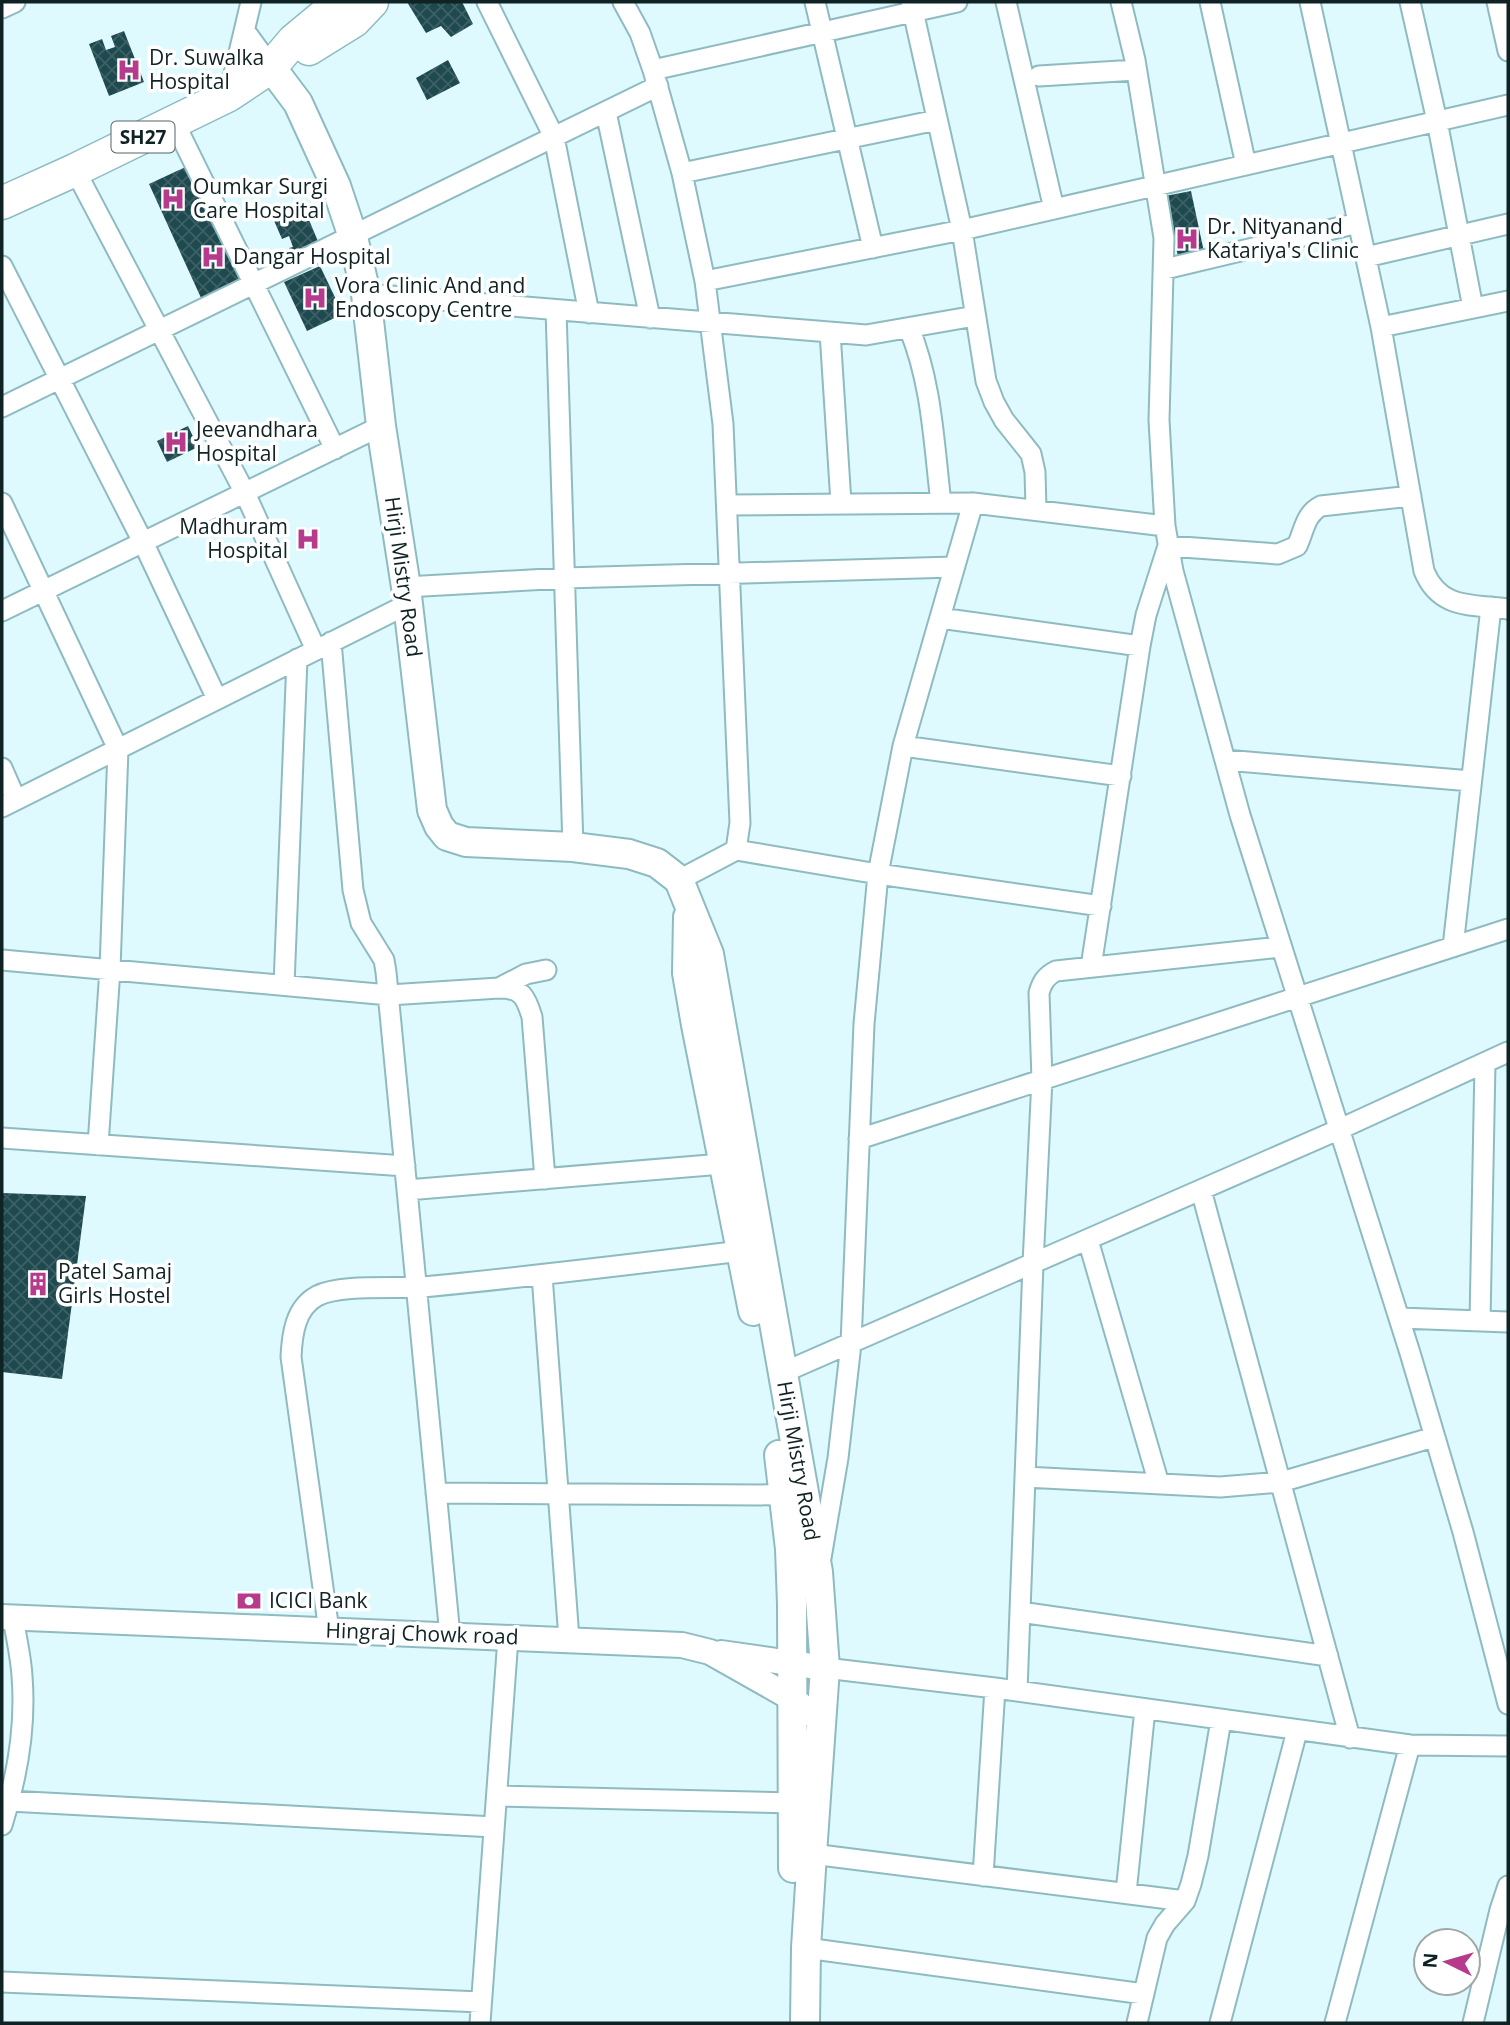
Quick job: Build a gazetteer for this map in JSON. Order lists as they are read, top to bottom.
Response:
{
  "streets": {
    "main road": ["SH27", "Hirji Mistry Road"],
    "street": ["Hingraj Chowk road"]
  },
  "crossings": [
    ["SH27", "Hirji Mistry Road"],
    ["Hirji Mistry Road", "Hingraj Chowk road"]
  ],
  "places": {
    "hospital": [
      "Dr. Suwalka Hospital",
      "Oumkar Surgi Care Hospital",
      "Dr. Nityanand Katariya's Clinic",
      "Dangar Hospital",
      "Vora Clinic And and Endoscopy Centre",
      "Jeevandhara Hospital",
      "Madhuram Hospital"
    ],
    "building": ["Patel Samaj Girls Hostel"],
    "bank": ["ICICI Bank"]
  },
  "north": "left"
}
